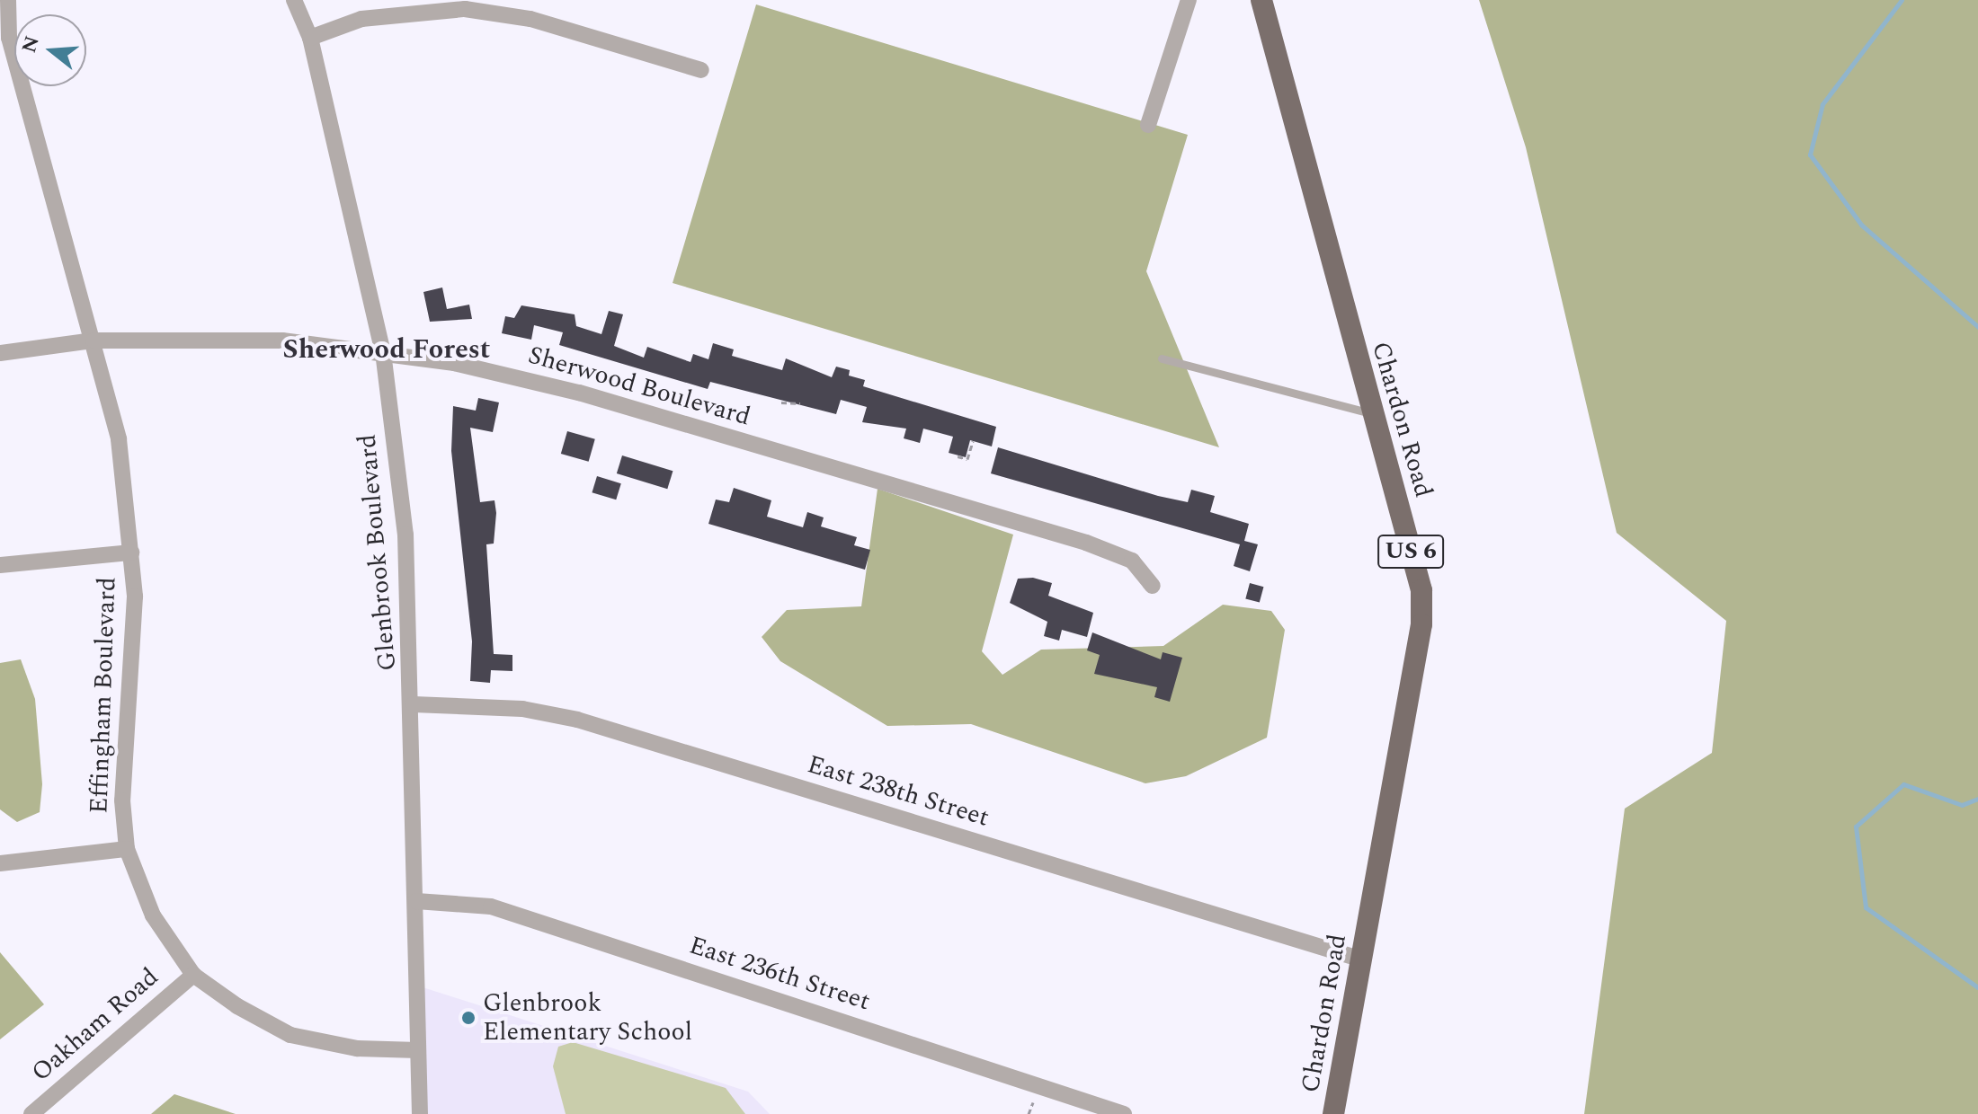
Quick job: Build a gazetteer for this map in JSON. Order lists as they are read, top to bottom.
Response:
{
  "streets": {
    "main road": ["Chardon Road", "US 6"],
    "street": [
      "Sherwood Boulevard",
      "Glenbrook Boulevard",
      "Effingham Boulevard",
      "East 238th Street",
      "East 236th Street",
      "Oakham Road"
    ]
  },
  "crossings": [
    ["Sherwood Boulevard", "Glenbrook Boulevard"],
    ["Sherwood Boulevard", "Effingham Boulevard"],
    ["Chardon Road", "East 238th Street"],
    ["Glenbrook Boulevard", "Effingham Boulevard"],
    ["Glenbrook Boulevard", "East 238th Street"],
    ["Glenbrook Boulevard", "East 236th Street"],
    ["Effingham Boulevard", "Oakham Road"]
  ],
  "districts": ["Sherwood Forest"],
  "places": ["Glenbrook Elementary School"],
  "north": "left"
}
